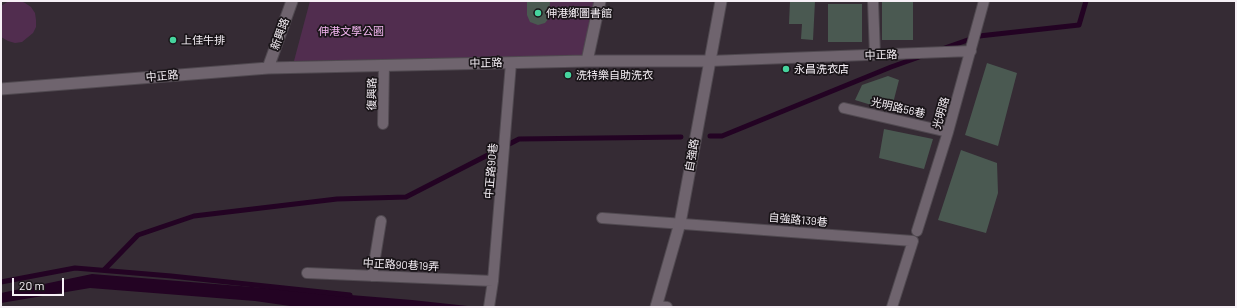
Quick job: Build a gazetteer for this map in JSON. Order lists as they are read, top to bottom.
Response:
{
  "streets": {
    "street": ["新興路", "中正路", "自強路"],
    "lane": [
      "復興路",
      "光明路56巷",
      "光明路",
      "中正路90巷",
      "自強路139巷",
      "中正路90巷19弄"
    ]
  },
  "crossings": [
    ["新興路", "中正路"],
    ["中正路", "復興路"],
    ["中正路", "光明路"],
    ["中正路", "自強路"],
    ["中正路", "中正路90巷"],
    ["光明路56巷", "光明路"],
    ["自強路", "自強路139巷"],
    ["中正路90巷", "中正路90巷19弄"]
  ],
  "parks": ["伸港文學公園"],
  "places": [
    "伸港鄉圖書館",
    "上佳牛排",
    "永昌洗衣店",
    "洗特樂自助洗衣"
  ],
  "scale_bar": "20 m"
}
